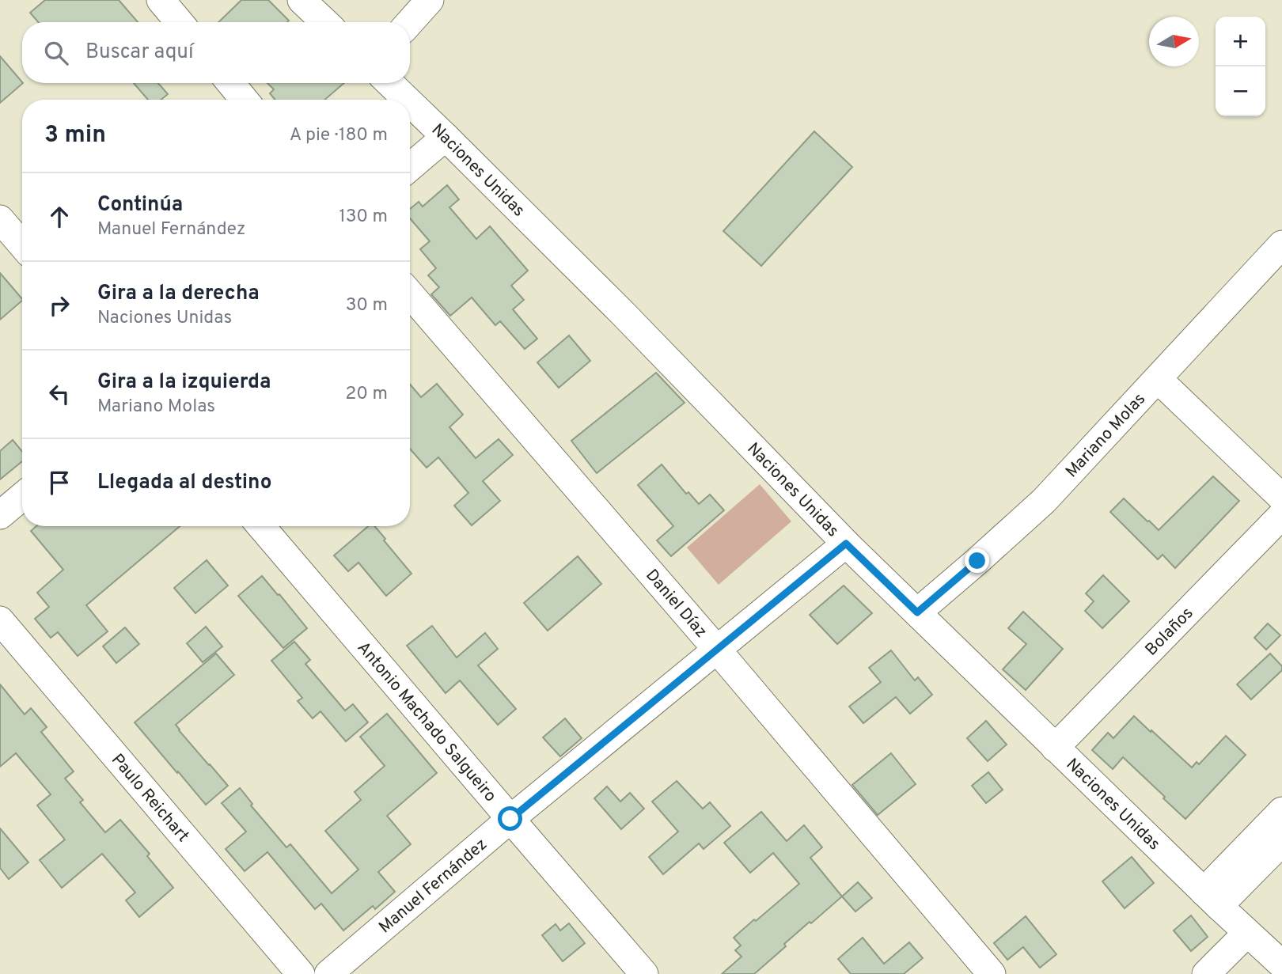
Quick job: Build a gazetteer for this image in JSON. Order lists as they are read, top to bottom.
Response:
{
  "streets": {
    "street": [
      "Naciones Unidas",
      "Mariano Molas",
      "Daniel Díaz",
      "Bolaños",
      "Antonio Machado Salgueiro",
      "Paulo Reichart",
      "Manuel Fernández"
    ]
  },
  "crossings": [
    ["Naciones Unidas", "Mariano Molas"],
    ["Naciones Unidas", "Bolaños"],
    ["Naciones Unidas", "Manuel Fernández"],
    ["Daniel Díaz", "Manuel Fernández"],
    ["Antonio Machado Salgueiro", "Manuel Fernández"]
  ],
  "north": "right",
  "page": {
    "map_buttons": ["+", "−"],
    "search": "Buscar aquí",
    "heading": ["3 min", "A pie · 180 m"],
    "list": [
      ["Continúa", "Manuel Fernández", "130 m"],
      ["Gira a la derecha", "Naciones Unidas", "30 m"],
      ["Gira a la izquierda", "Mariano Molas", "20 m"],
      "Llegada al destino"
    ]
  }
}
